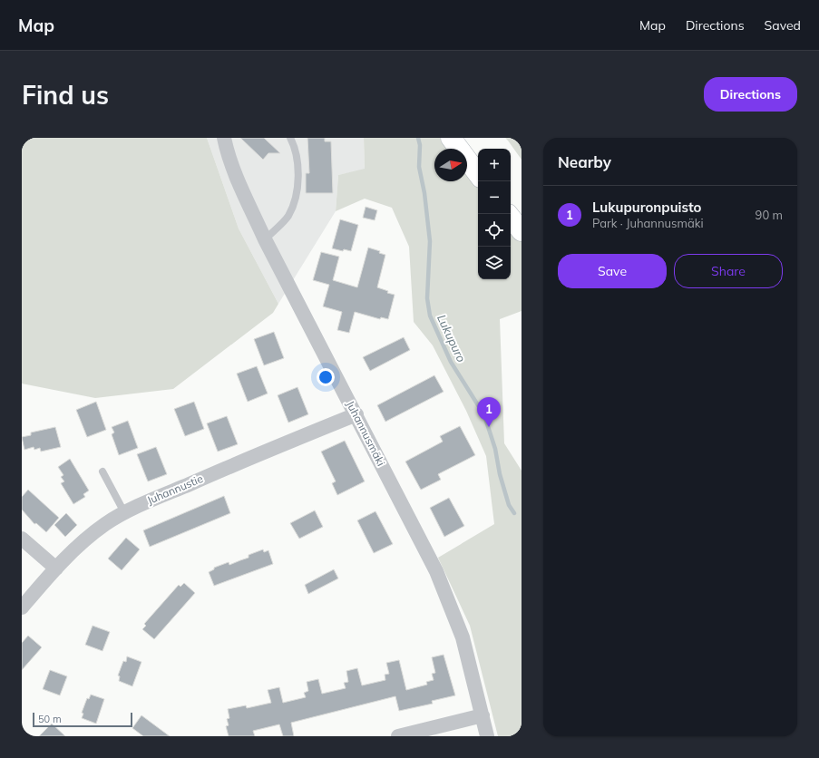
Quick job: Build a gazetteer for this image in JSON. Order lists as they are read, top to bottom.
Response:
{
  "streets": {
    "street": ["Juhannusmäki", "Juhannustie"]
  },
  "crossings": [
    ["Juhannusmäki", "Juhannustie"]
  ],
  "water": ["Lukupuro"],
  "scale_bar": "50 m",
  "north": "right",
  "page": {
    "header": "Map",
    "nav": ["Map", "Directions", "Saved"],
    "buttons": [
      "Directions",
      ["Save", "Share"]
    ],
    "title": "Find us",
    "heading": "Nearby",
    "map_buttons": ["+", "−"],
    "list": [
      {
        "mark": "1",
        "name": "Lukupuronpuisto",
        "note": "Park · Juhannusmäki",
        "value": "90 m"
      }
    ],
    "pins": "1",
    "scale": "50 m"
  }
}
